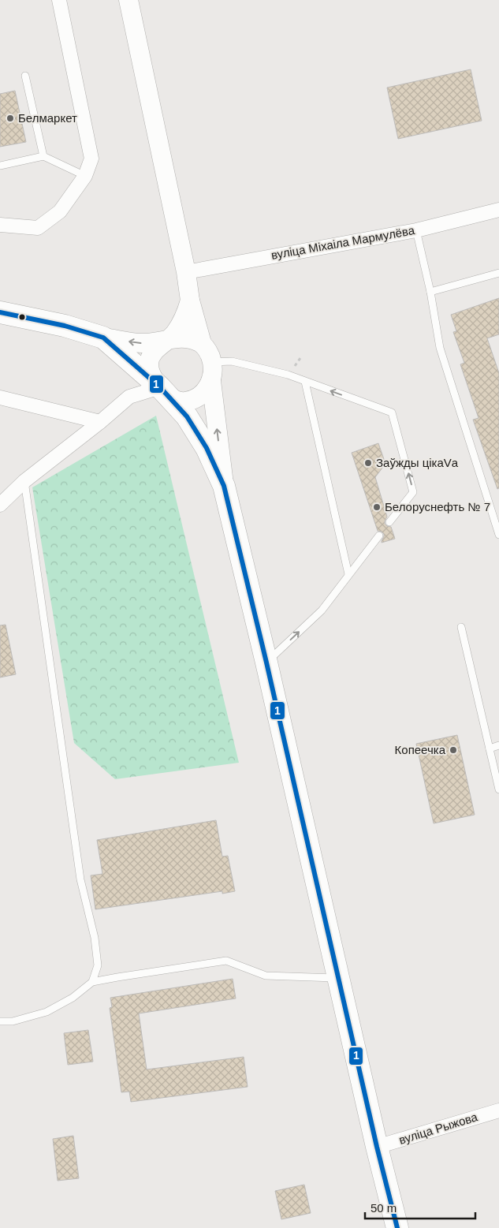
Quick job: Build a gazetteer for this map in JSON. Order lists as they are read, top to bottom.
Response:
{
  "streets": {
    "street": ["вуліца Міхаіла Мармулёва", "вуліца Рыжова"]
  },
  "places": [
    "Белмаркет",
    "Заўжды цікаVа",
    "Белоруснефть № 7",
    "Копеечка"
  ],
  "lines": ["transit line 1"],
  "scale_bar": "50 m"
}
